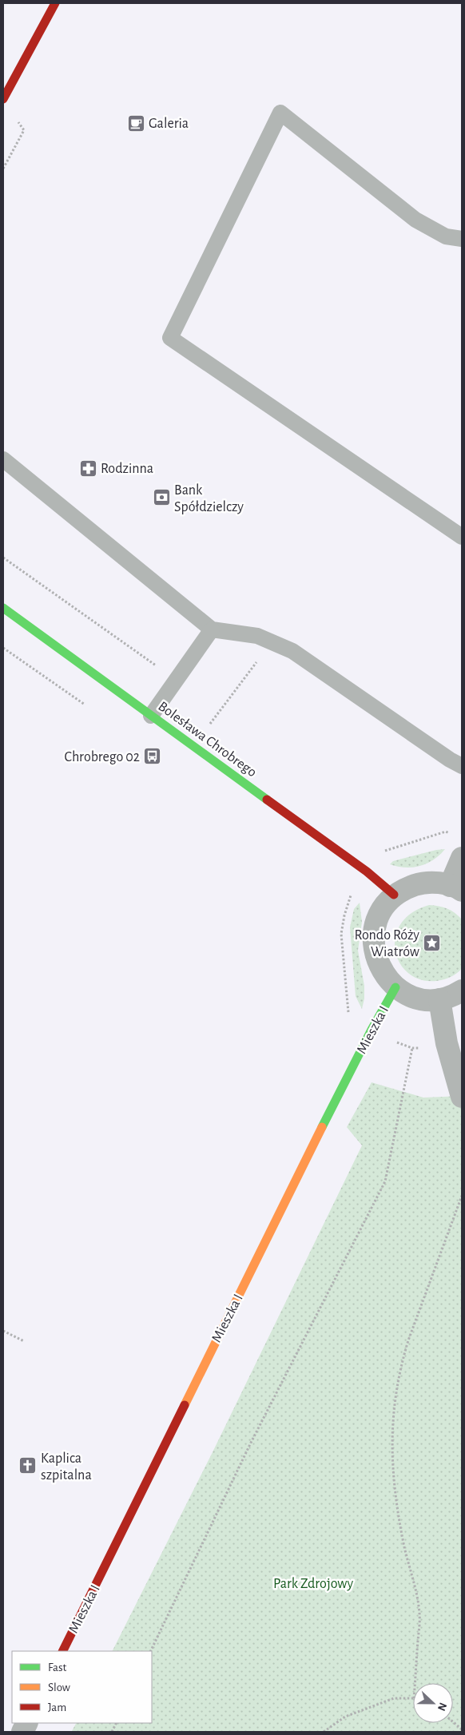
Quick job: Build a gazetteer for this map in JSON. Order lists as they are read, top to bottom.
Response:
{
  "streets": {
    "street": ["Bolesława Chrobrego", "Mieszka I"]
  },
  "parks": ["Park Zdrojowy"],
  "places": {
    "cafe": ["Galeria"],
    "pharmacy": ["Rodzinna"],
    "bank": ["Bank Spółdzielczy"],
    "bus stop": ["Chrobrego 02"],
    "place": ["Rondo Róży Wiatrów"],
    "church": ["Kaplica szpitalna"]
  },
  "legend": ["Fast", "Slow", "Jam"],
  "north": "right"
}
